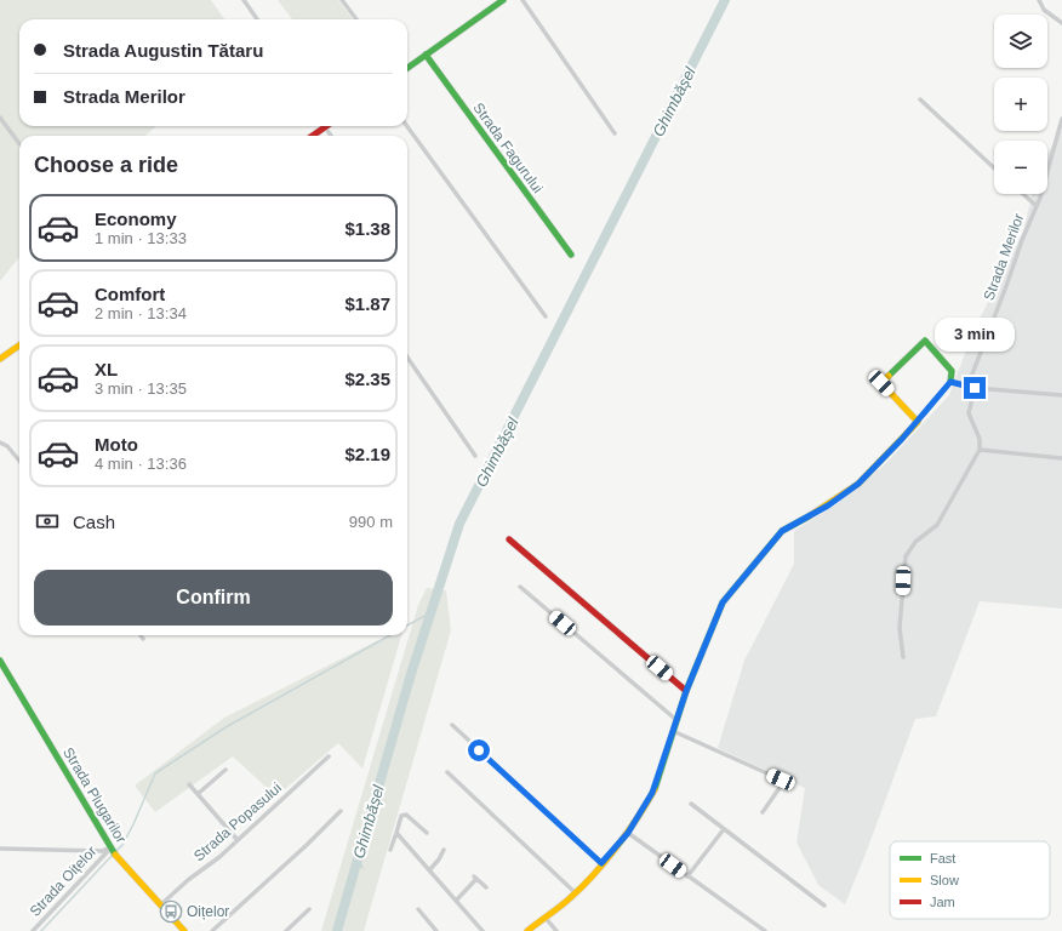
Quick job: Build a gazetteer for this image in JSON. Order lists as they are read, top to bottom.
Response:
{
  "streets": {
    "street": [
      "Strada Fagurului",
      "Strada Merilor",
      "Strada Plugarilor",
      "Strada Popasului",
      "Strada Oițelor"
    ]
  },
  "crossings": [
    ["Strada Plugarilor", "Strada Popasului"],
    ["Strada Plugarilor", "Strada Oițelor"]
  ],
  "water": ["Ghimbășel"],
  "places": {
    "bus stop": ["Oițelor"]
  },
  "legend": ["Fast", "Slow", "Jam"],
  "page": {
    "map_buttons": ["+", "−"],
    "banner": ["Strada Augustin Tătaru", "Strada Merilor"],
    "heading": "Choose a ride",
    "list": [
      {
        "name": "Economy",
        "note": "1 min · 13:33",
        "value": "$1.38"
      },
      {
        "name": "Comfort",
        "note": "2 min · 13:34",
        "value": "$1.87"
      },
      {
        "name": "XL",
        "note": "3 min · 13:35",
        "value": "$2.35"
      },
      {
        "name": "Moto",
        "note": "4 min · 13:36",
        "value": "$2.19"
      }
    ],
    "bubble": "3 min",
    "pay": ["Cash", "990 m"],
    "buttons": "Confirm"
  }
}
